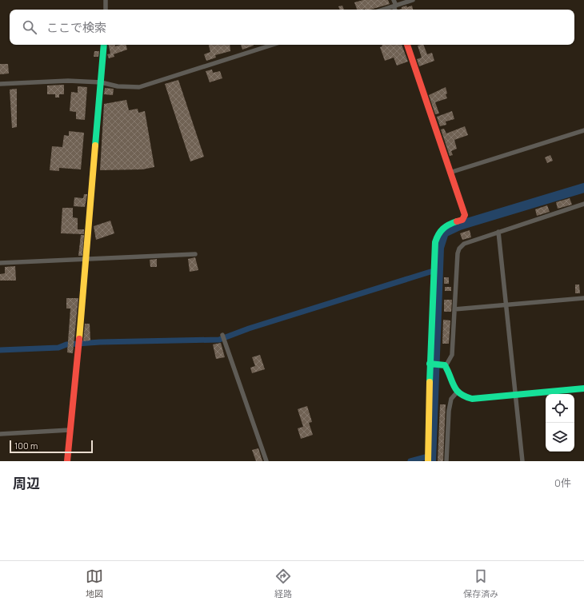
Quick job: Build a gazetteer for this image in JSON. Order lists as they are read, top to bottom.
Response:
{
  "scale_bar": "100 m",
  "page": {
    "search": "ここで検索",
    "scale": "100 m",
    "heading": ["周辺", "0件"],
    "nav": ["地図", "経路", "保存済み"]
  }
}
